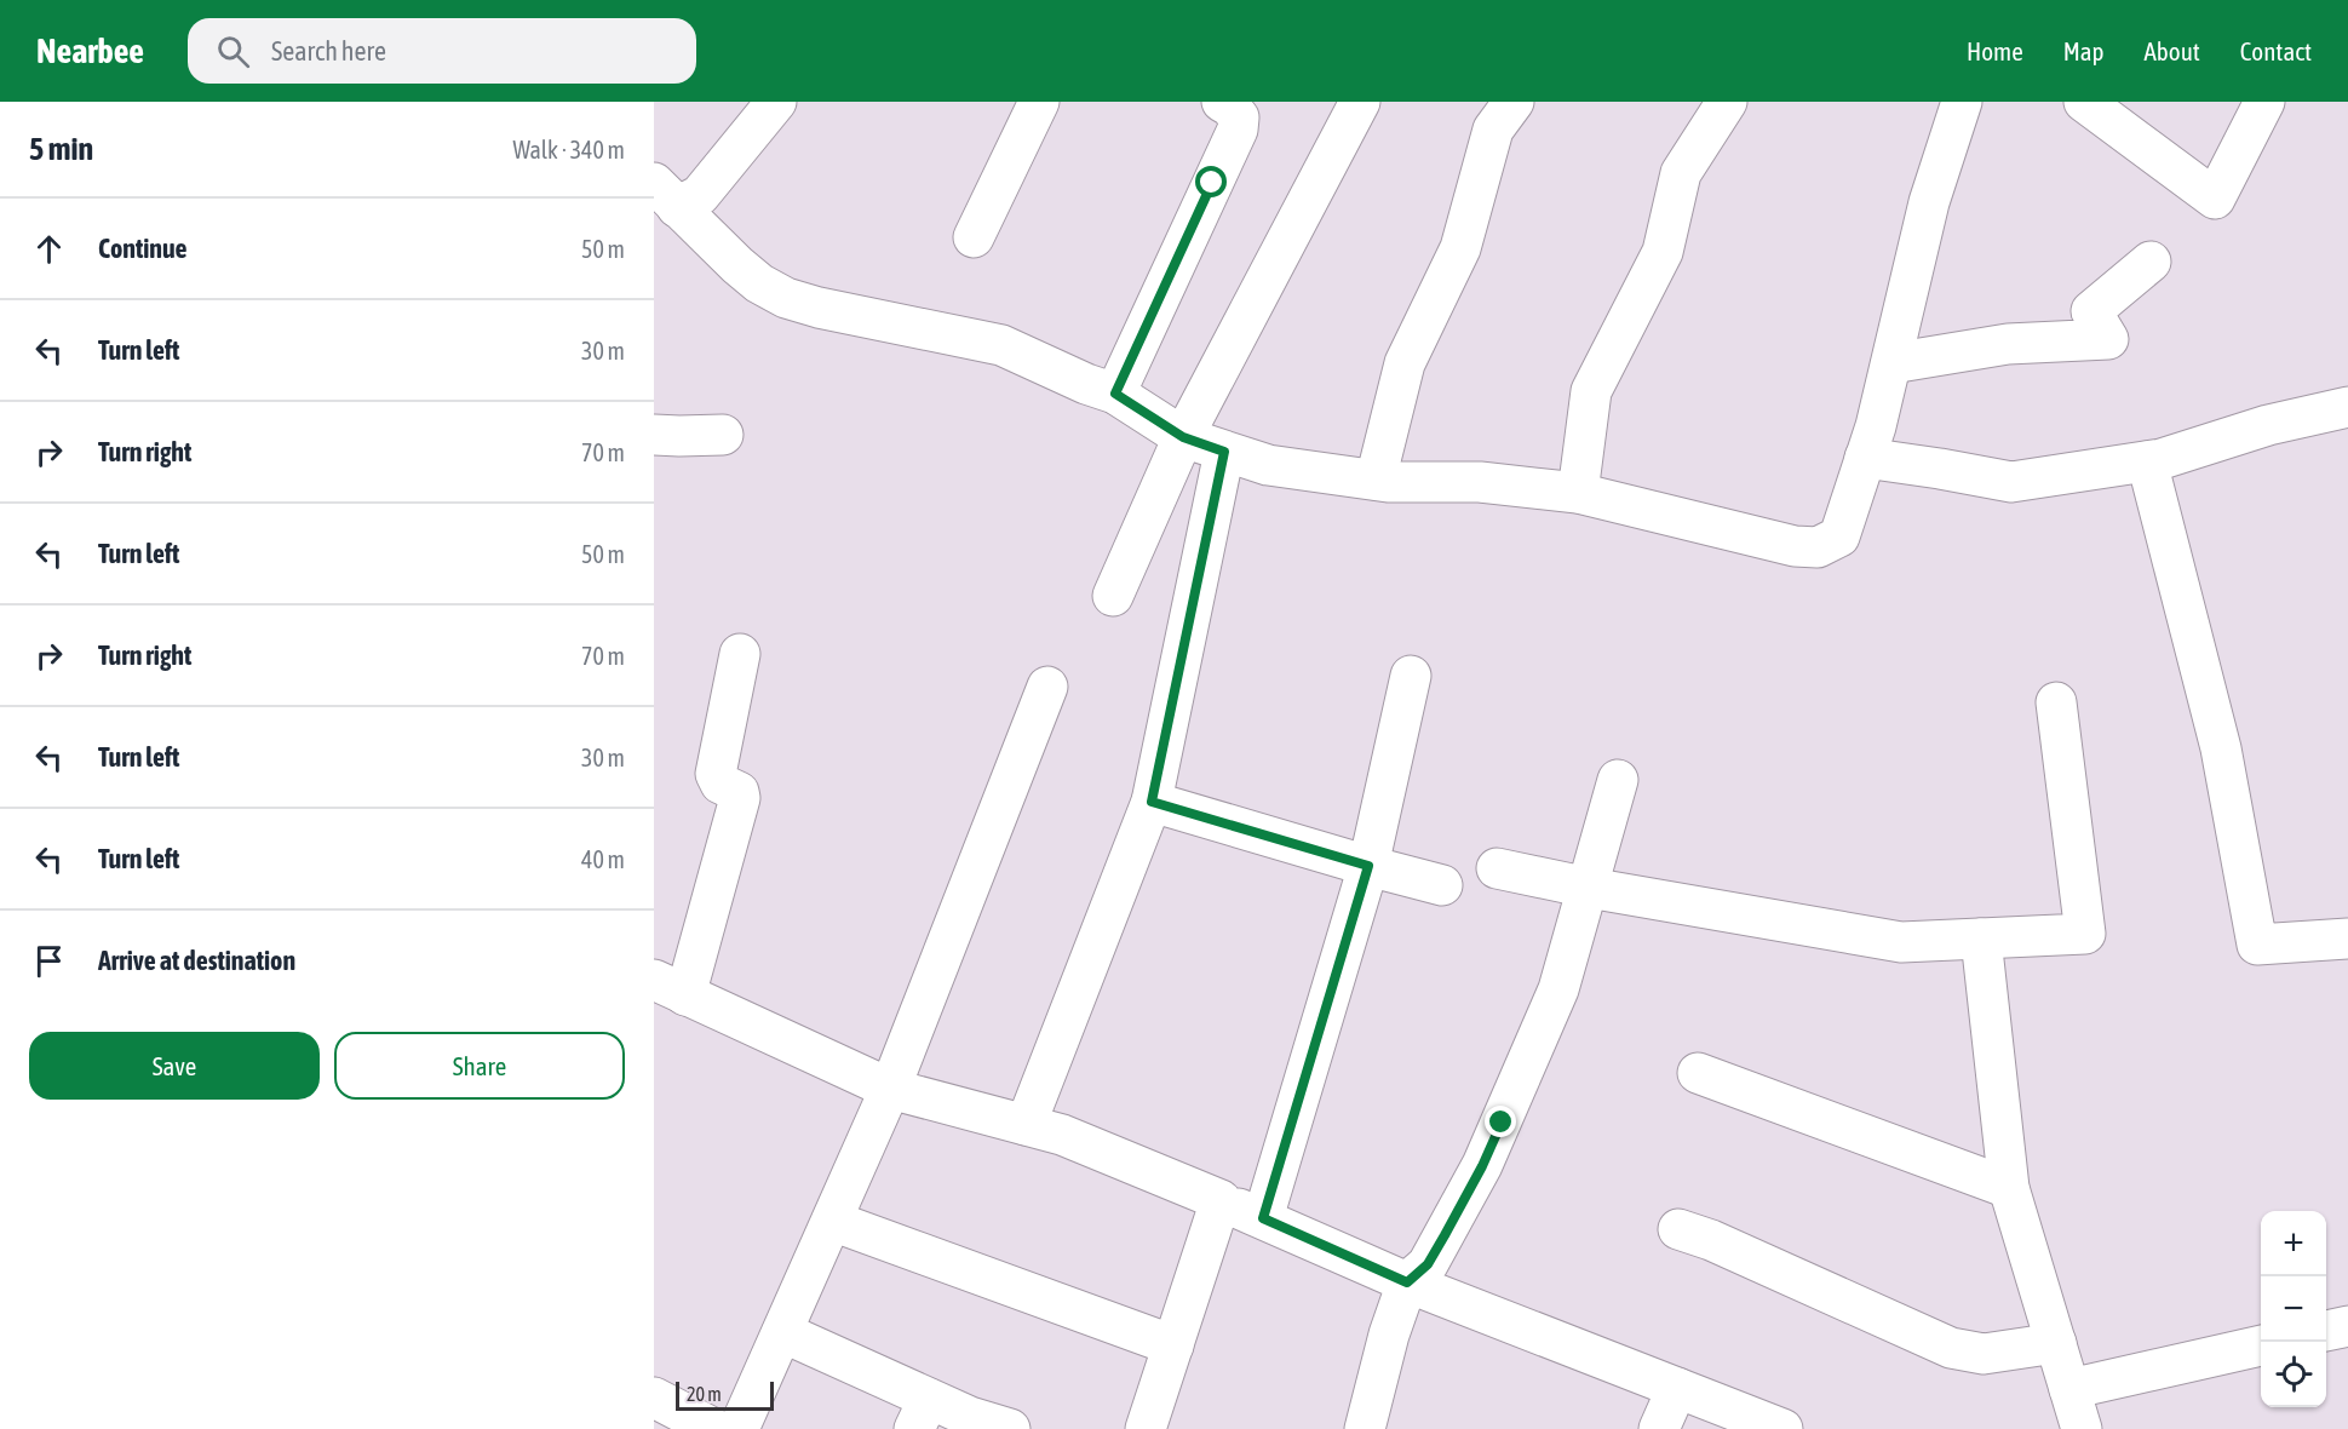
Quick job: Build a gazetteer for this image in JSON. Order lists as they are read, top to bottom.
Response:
{
  "scale_bar": "20 m",
  "page": {
    "header": "Nearbee",
    "search": "Search here",
    "nav": [
      "Home",
      "Map",
      "About",
      "Contact"
    ],
    "heading": ["5 min", "Walk · 340 m"],
    "list": [
      ["Continue", "50 m"],
      ["Turn left", "30 m"],
      ["Turn right", "70 m"],
      ["Turn left", "50 m"],
      ["Turn right", "70 m"],
      ["Turn left", "30 m"],
      ["Turn left", "40 m"],
      "Arrive at destination"
    ],
    "buttons": ["Save", "Share"],
    "map_buttons": ["+", "−"],
    "scale": "20 m"
  }
}
